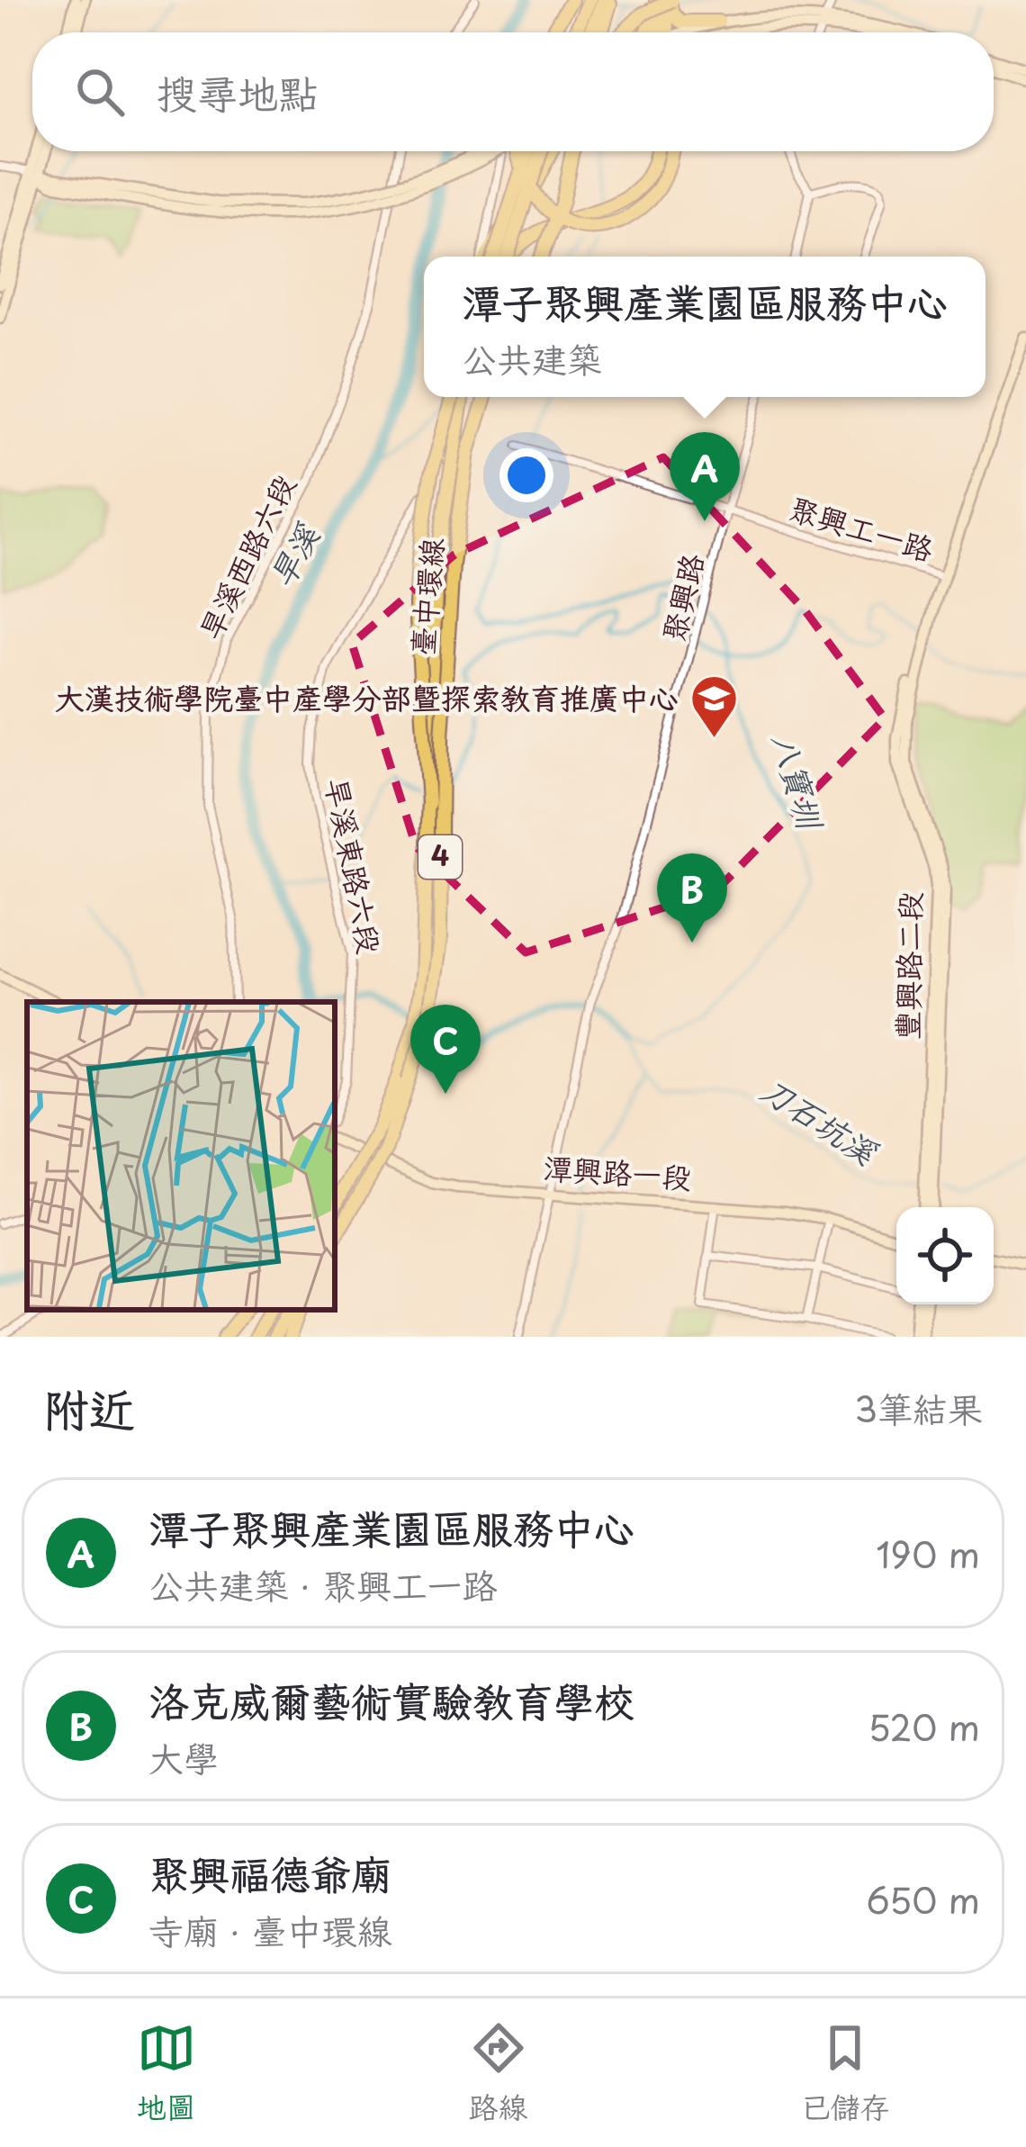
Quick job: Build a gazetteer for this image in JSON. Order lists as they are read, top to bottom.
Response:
{
  "streets": {
    "highway": ["臺中環線", "4"],
    "street": [
      "聚興工一路",
      "旱溪西路六段",
      "聚興路",
      "旱溪東路六段",
      "豐興路二段",
      "潭興路一段"
    ]
  },
  "crossings": [
    ["聚興工一路", "聚興路"],
    ["聚興工一路", "豐興路二段"],
    ["聚興路", "潭興路一段"]
  ],
  "water": ["旱溪", "八寶圳", "刀石坑溪"],
  "places": {
    "school or university": ["大漢技術學院臺中產學分部暨探索教育推廣中心"]
  },
  "page": {
    "search": "搜尋地點",
    "popup": ["潭子聚興產業園區服務中心", "公共建築"],
    "pins": ["A", "B", "C"],
    "heading": ["附近", "3筆結果"],
    "list": [
      {
        "mark": "A",
        "name": "潭子聚興產業園區服務中心",
        "note": "公共建築 · 聚興工一路",
        "value": "190 m"
      },
      {
        "mark": "B",
        "name": "洛克威爾藝術實驗教育學校",
        "note": "大學",
        "value": "520 m"
      },
      {
        "mark": "C",
        "name": "聚興福德爺廟",
        "note": "寺廟 · 臺中環線",
        "value": "650 m"
      }
    ],
    "nav": ["地圖", "路線", "已儲存"]
  }
}
